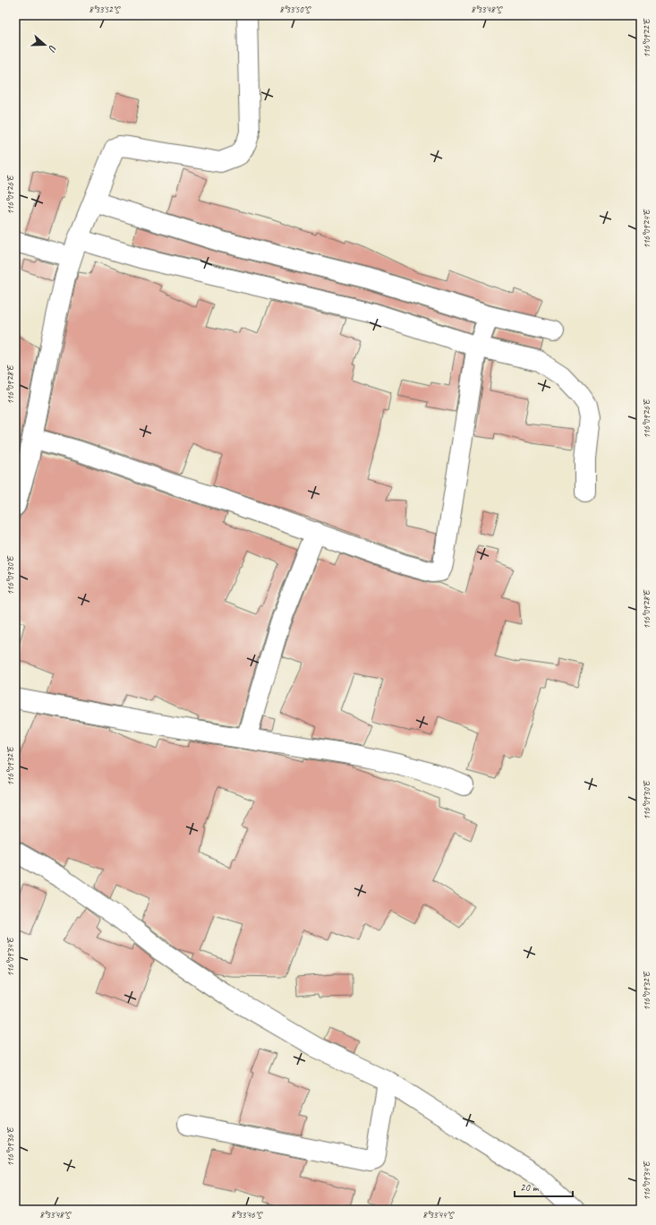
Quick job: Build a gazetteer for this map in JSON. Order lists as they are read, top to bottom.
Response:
{
  "scale_bar": "20 m",
  "north": "right",
  "coordinates": [
    "8°33'52\"S",
    "8°33'50\"S",
    "8°33'48\"S",
    "116°09'22\"E",
    "116°09'26\"E",
    "116°09'24\"E",
    "116°09'28\"E",
    "116°09'30\"E",
    "116°09'32\"E",
    "116°09'34\"E",
    "116°09'36\"E",
    "8°33'46\"S",
    "8°33'44\"S"
  ]
}
